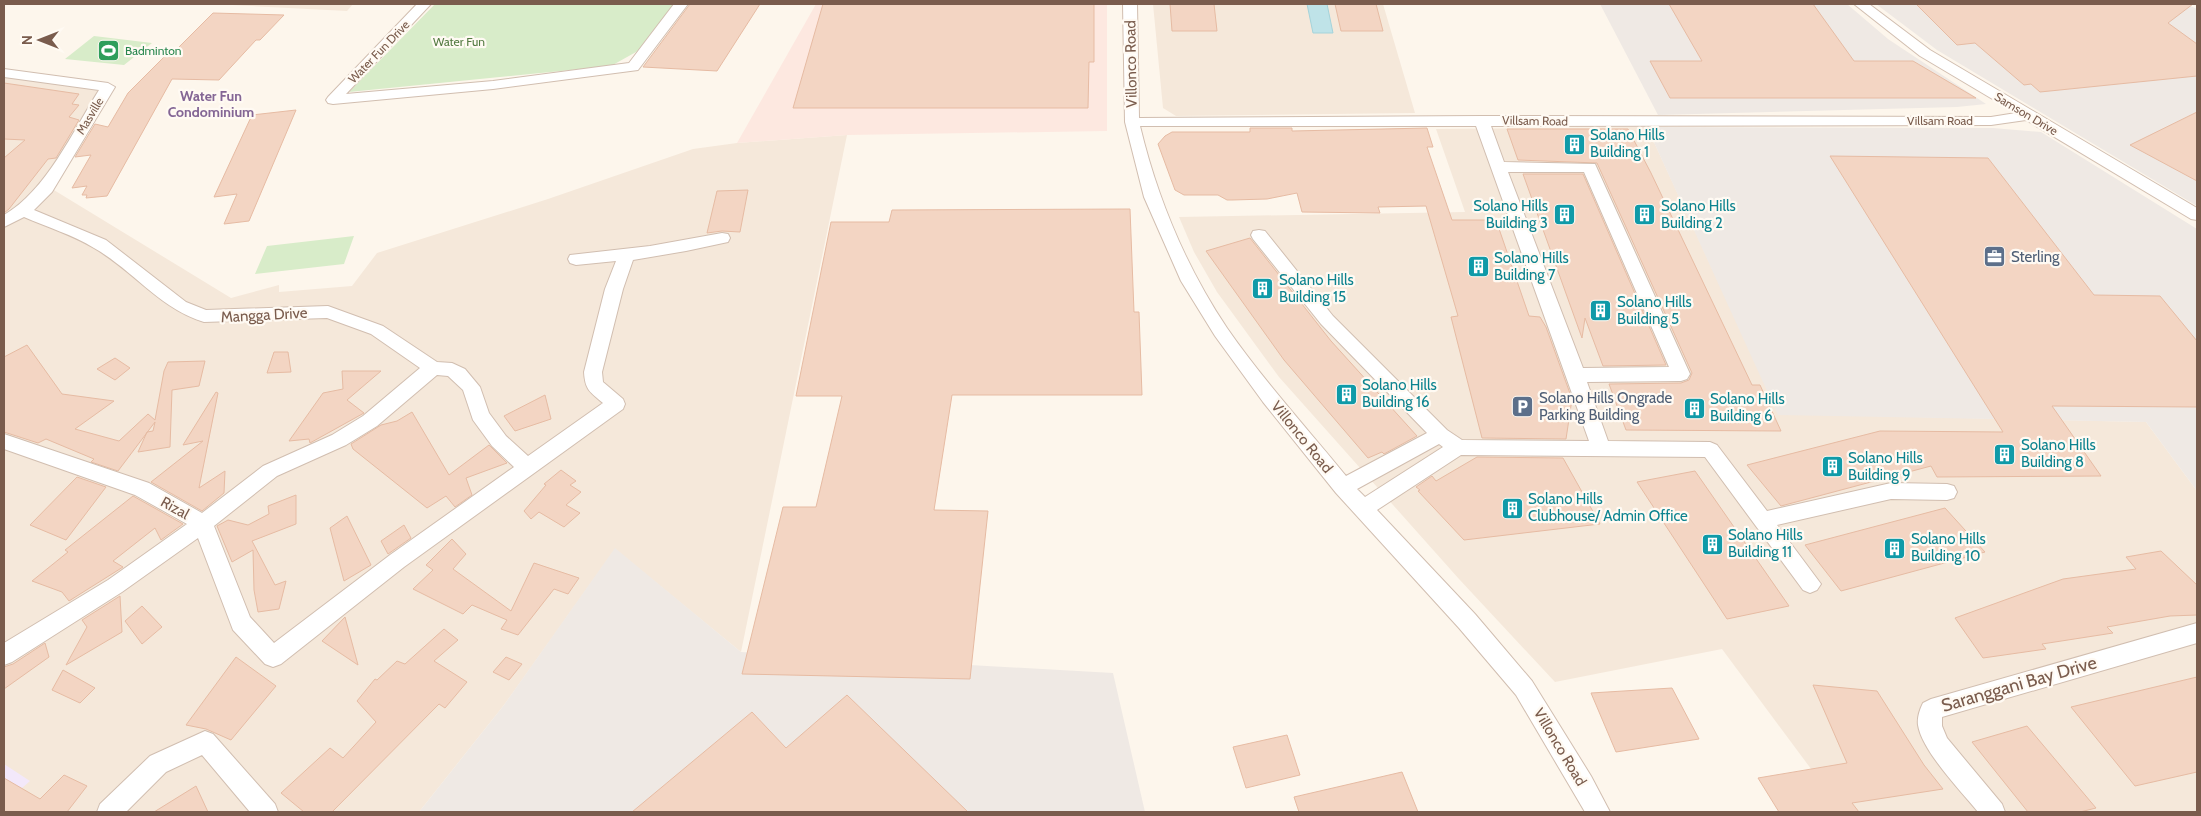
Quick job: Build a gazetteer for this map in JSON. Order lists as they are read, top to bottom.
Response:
{
  "streets": {
    "street": [
      "Water Fun Drive",
      "Villonco Road",
      "Samson Drive",
      "Masville",
      "Villsam Road",
      "Mangga Drive",
      "Rizal",
      "Saranggani Bay Drive"
    ]
  },
  "crossings": [
    ["Villonco Road", "Villsam Road"],
    ["Samson Drive", "Villsam Road"],
    ["Masville", "Mangga Drive"],
    ["Mangga Drive", "Rizal"]
  ],
  "districts": ["Water Fun Condominium"],
  "parks": ["Water Fun"],
  "places": {
    "sports": ["Badminton"],
    "building": [
      "Solano Hills Building 1",
      "Solano Hills Building 3",
      "Solano Hills Building 2",
      "Solano Hills Building 7",
      "Solano Hills Building 15",
      "Solano Hills Building 5",
      "Solano Hills Building 16",
      "Solano Hills Building 6",
      "Solano Hills Building 8",
      "Solano Hills Building 9",
      "Solano Hills Clubhouse/ Admin Office",
      "Solano Hills Building 11",
      "Solano Hills Building 10"
    ],
    "office": ["Sterling"],
    "parking": ["Solano Hills Ongrade Parking Building"]
  },
  "north": "left"
}
